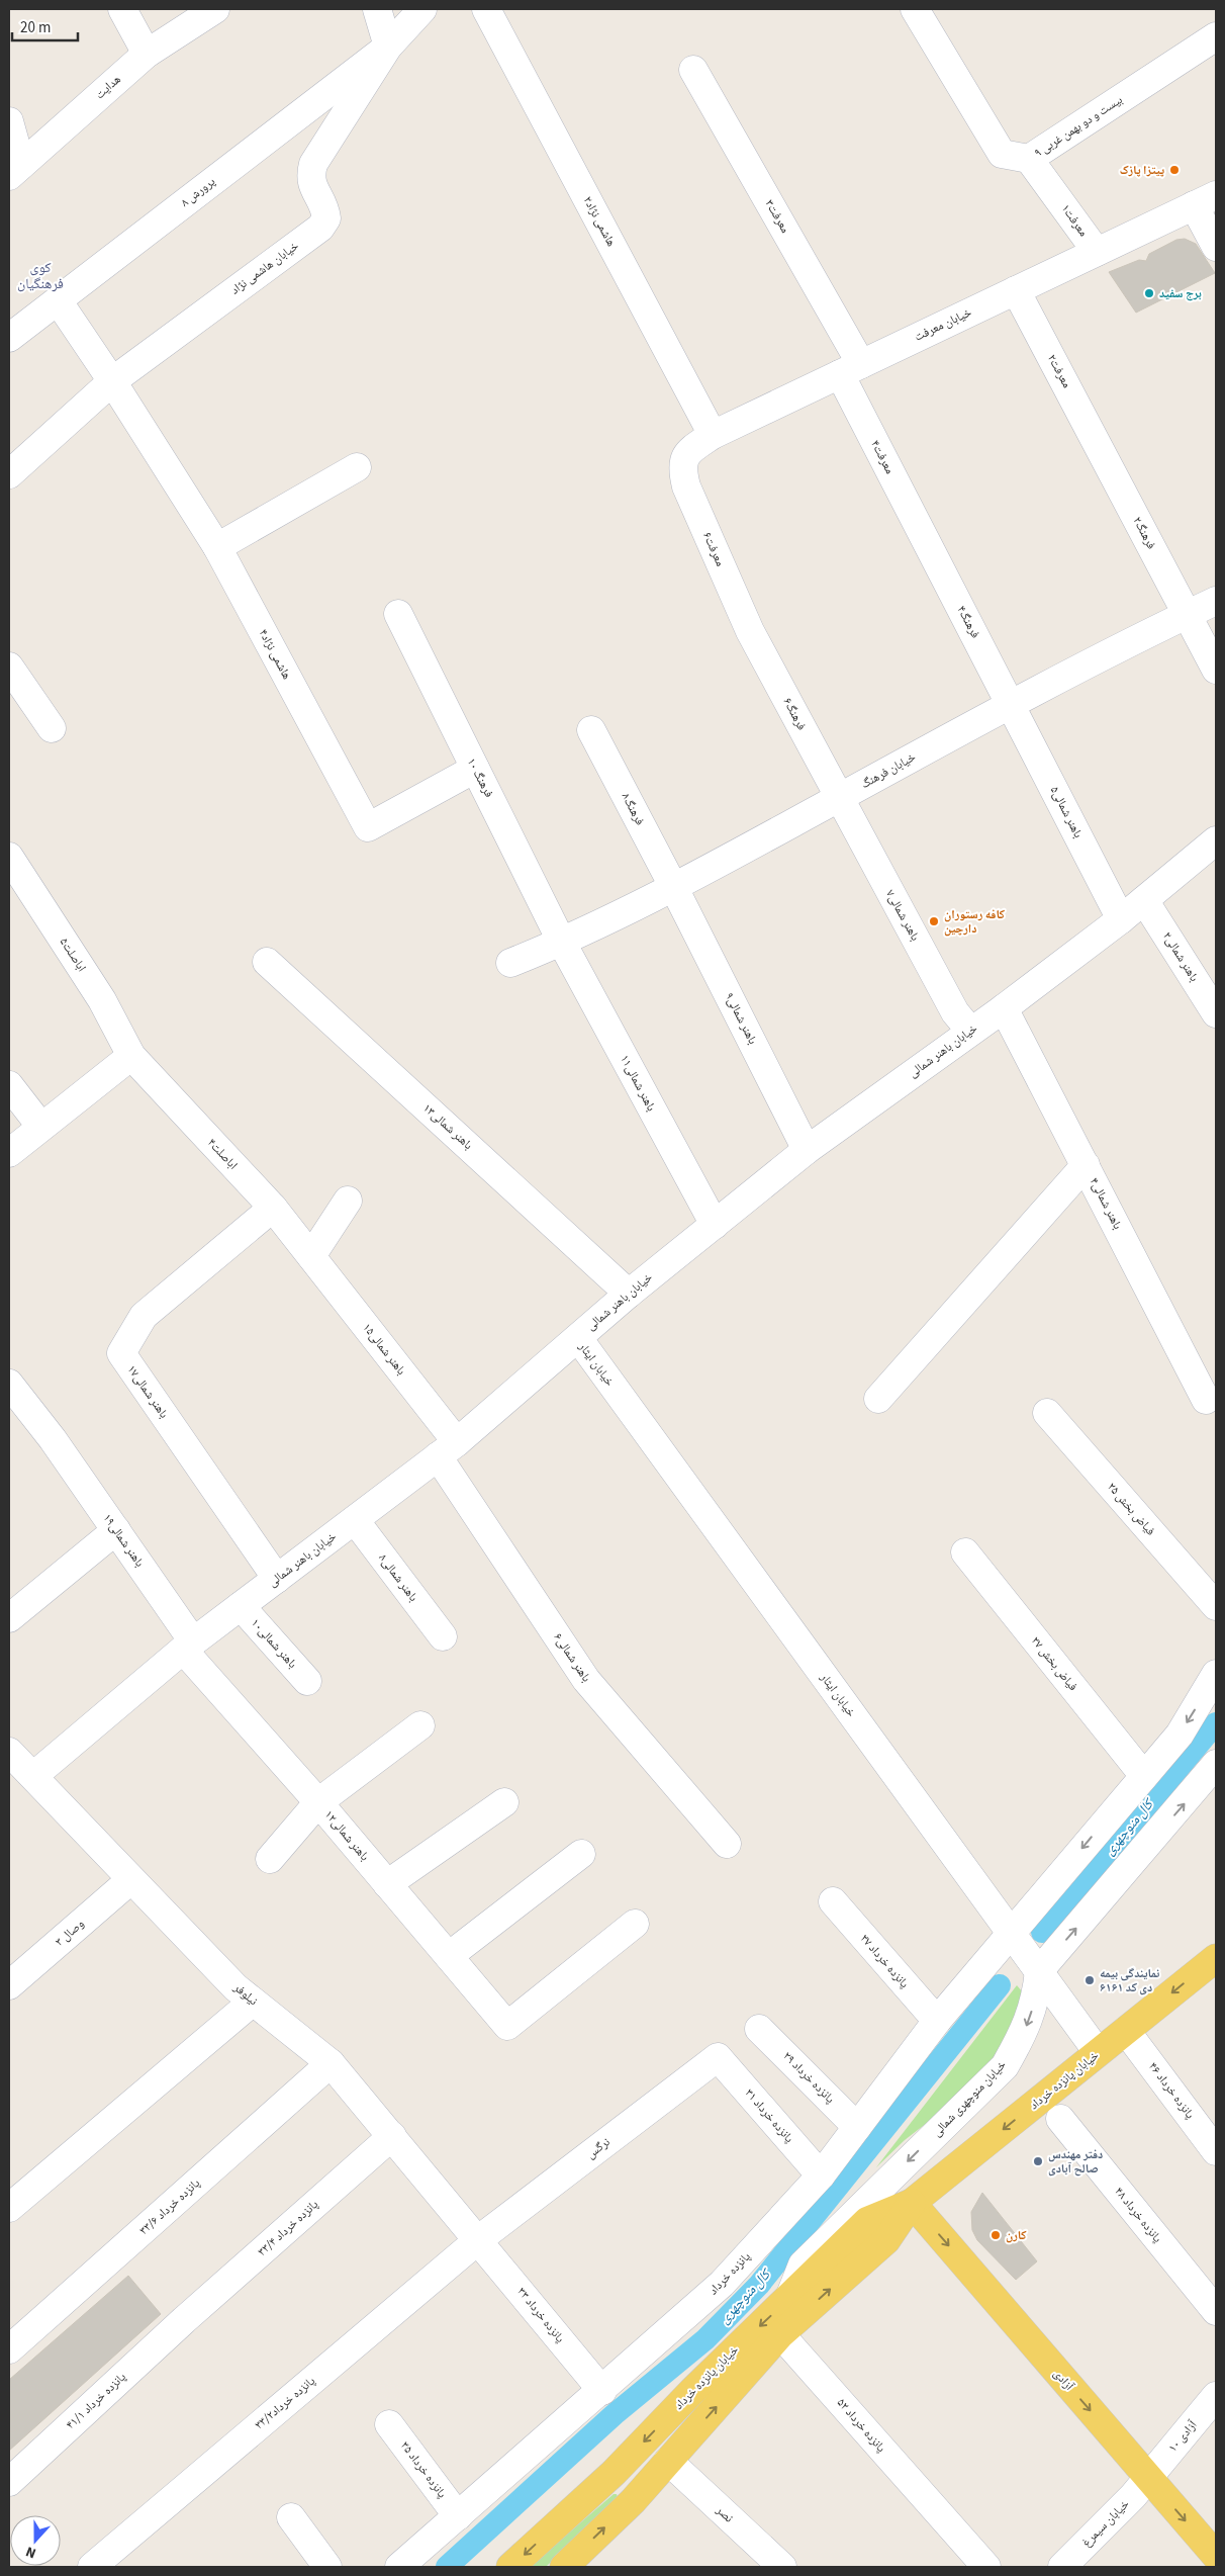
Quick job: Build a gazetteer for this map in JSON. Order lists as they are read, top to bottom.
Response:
{
  "streets": {
    "main road": ["خیابان پانزده خرداد", "آزادی"],
    "street": [
      "هدایت",
      "بیست و دو بهمن غربی ۹",
      "پرورش ۸",
      "معرفت۳",
      "معرفت۱",
      "هاشمی نژاد۲",
      "خیابان هاشمی نژاد",
      "خیابان معرفت",
      "معرفت۲",
      "معرفت۴",
      "فرهنگ۲",
      "معرفت۶",
      "فرهنگ۴",
      "هاشمی نژاد۴",
      "فرهنگ۶",
      "خیابان فرهنگ",
      "فرهنگ ۱۰",
      "فرهنگ۸",
      "باهنر شمالی۵",
      "باهنر شمالی۷",
      "اباصلت۵",
      "باهنر شمالی۲",
      "باهنر شمالی۹",
      "خیابان باهنر شمالی",
      "باهنر شمالی۱۱",
      "باهنر شمالی۱۳",
      "اباصلت۴",
      "باهنر شمالی۴",
      "باهنر شمالی۱۵",
      "خیابان ایثار",
      "باهنر شمالی۱۷",
      "فیاض بخش ۲۵",
      "باهنر شمالی۱۹",
      "باهنر شمالی۸",
      "باهنر شمالی۱۰",
      "باهنر شمالی۶",
      "فیاض بخش ۲۷",
      "باهنر شمالی۱۲",
      "وصال ۳",
      "پانزده خرداد ۲۷",
      "نیلوفر",
      "پانزده خرداد ۲۹",
      "پانزده خرداد ۴۶",
      "خیابان منوچهری شمالی",
      "پانزده خرداد ۳۱",
      "نرگس",
      "پانزده خرداد ۳۳/۶",
      "پانزده خرداد ۴۸",
      "پانزده خرداد ۳۳/۴",
      "پانزده خرداد",
      "پانزده خرداد ۳۳",
      "پانزده خرداد ۴۱/۱",
      "پانزده خرداد۳۳/۲",
      "پانزده خرداد ۵۲",
      "آزادی ۱۰",
      "پانزده خرداد ۳۵",
      "نصر",
      "خیابان سیمرغ"
    ]
  },
  "crossings": [
    ["بیست و دو بهمن غربی ۹", "معرفت۱"],
    ["پرورش ۸", "خیابان هاشمی نژاد"],
    ["پرورش ۸", "هاشمی نژاد۴"],
    ["معرفت۳", "خیابان معرفت"],
    ["معرفت۳", "معرفت۴"],
    ["معرفت۱", "خیابان معرفت"],
    ["هاشمی نژاد۲", "خیابان معرفت"],
    ["خیابان هاشمی نژاد", "هاشمی نژاد۴"],
    ["خیابان معرفت", "معرفت۲"],
    ["خیابان معرفت", "معرفت۴"],
    ["خیابان معرفت", "معرفت۶"],
    ["معرفت۲", "فرهنگ۲"],
    ["معرفت۴", "فرهنگ۴"],
    ["فرهنگ۲", "خیابان فرهنگ"],
    ["معرفت۶", "فرهنگ۶"],
    ["فرهنگ۴", "خیابان فرهنگ"],
    ["فرهنگ۴", "باهنر شمالی۵"],
    ["هاشمی نژاد۴", "فرهنگ ۱۰"],
    ["فرهنگ۶", "خیابان فرهنگ"],
    ["فرهنگ۶", "باهنر شمالی۷"],
    ["خیابان فرهنگ", "فرهنگ ۱۰"],
    ["خیابان فرهنگ", "فرهنگ۸"],
    ["خیابان فرهنگ", "باهنر شمالی۵"],
    ["خیابان فرهنگ", "باهنر شمالی۷"],
    ["خیابان فرهنگ", "باهنر شمالی۹"],
    ["خیابان فرهنگ", "باهنر شمالی۱۱"],
    ["فرهنگ ۱۰", "باهنر شمالی۱۱"],
    ["فرهنگ۸", "باهنر شمالی۹"],
    ["باهنر شمالی۵", "خیابان باهنر شمالی"],
    ["باهنر شمالی۷", "خیابان باهنر شمالی"],
    ["اباصلت۵", "اباصلت۴"],
    ["باهنر شمالی۲", "خیابان باهنر شمالی"],
    ["باهنر شمالی۹", "خیابان باهنر شمالی"],
    ["خیابان باهنر شمالی", "باهنر شمالی۱۱"],
    ["خیابان باهنر شمالی", "باهنر شمالی۱۳"],
    ["خیابان باهنر شمالی", "باهنر شمالی۴"],
    ["خیابان باهنر شمالی", "باهنر شمالی۱۵"],
    ["خیابان باهنر شمالی", "خیابان ایثار"],
    ["خیابان باهنر شمالی", "باهنر شمالی۱۷"],
    ["خیابان باهنر شمالی", "باهنر شمالی۱۹"],
    ["خیابان باهنر شمالی", "باهنر شمالی۸"],
    ["خیابان باهنر شمالی", "باهنر شمالی۱۰"],
    ["خیابان باهنر شمالی", "باهنر شمالی۶"],
    ["خیابان باهنر شمالی", "باهنر شمالی۱۲"],
    ["خیابان باهنر شمالی", "نیلوفر"],
    ["اباصلت۴", "باهنر شمالی۱۵"],
    ["اباصلت۴", "باهنر شمالی۱۷"],
    ["باهنر شمالی۱۵", "باهنر شمالی۶"],
    ["خیابان ایثار", "خیابان پانزده خرداد"],
    ["خیابان ایثار", "خیابان منوچهری شمالی"],
    ["خیابان ایثار", "پانزده خرداد"],
    ["باهنر شمالی۱۹", "باهنر شمالی۱۲"],
    ["وصال ۳", "نیلوفر"],
    ["پانزده خرداد ۲۷", "پانزده خرداد"],
    ["نیلوفر", "نرگس"],
    ["نیلوفر", "پانزده خرداد ۳۳/۶"],
    ["نیلوفر", "پانزده خرداد ۳۳/۴"],
    ["نیلوفر", "پانزده خرداد ۳۳"],
    ["نیلوفر", "پانزده خرداد۳۳/۲"],
    ["پانزده خرداد ۲۹", "پانزده خرداد"],
    ["خیابان پانزده خرداد", "پانزده خرداد ۴۶"],
    ["خیابان پانزده خرداد", "خیابان منوچهری شمالی"],
    ["خیابان پانزده خرداد", "آزادی"],
    ["خیابان پانزده خرداد", "پانزده خرداد ۵۲"],
    ["خیابان پانزده خرداد", "نصر"],
    ["پانزده خرداد ۳۱", "نرگس"],
    ["پانزده خرداد ۳۱", "پانزده خرداد"],
    ["نرگس", "پانزده خرداد ۳۳"],
    ["نرگس", "پانزده خرداد۳۳/۲"],
    ["پانزده خرداد ۳۳/۴", "پانزده خرداد ۴۱/۱"],
    ["پانزده خرداد", "پانزده خرداد ۳۳"],
    ["پانزده خرداد", "پانزده خرداد ۳۵"],
    ["پانزده خرداد ۳۳", "پانزده خرداد۳۳/۲"],
    ["آزادی", "آزادی ۱۰"],
    ["آزادی", "خیابان سیمرغ"],
    ["آزادی ۱۰", "خیابان سیمرغ"]
  ],
  "one_way": ["خیابان منوچهری شمالی", "آزادی"],
  "districts": ["کوی فرهنگیان"],
  "water": ["کال منوچهری"],
  "places": [
    "پیتزا پازک",
    "برج سفید",
    "کافه رستوران دارچین",
    "نمایندگی بیمه دی کد ۶۱۶۱",
    "دفتر مهندس صالح آبادی",
    "کارن"
  ],
  "scale_bar": "20 m",
  "north": "bottom"
}
